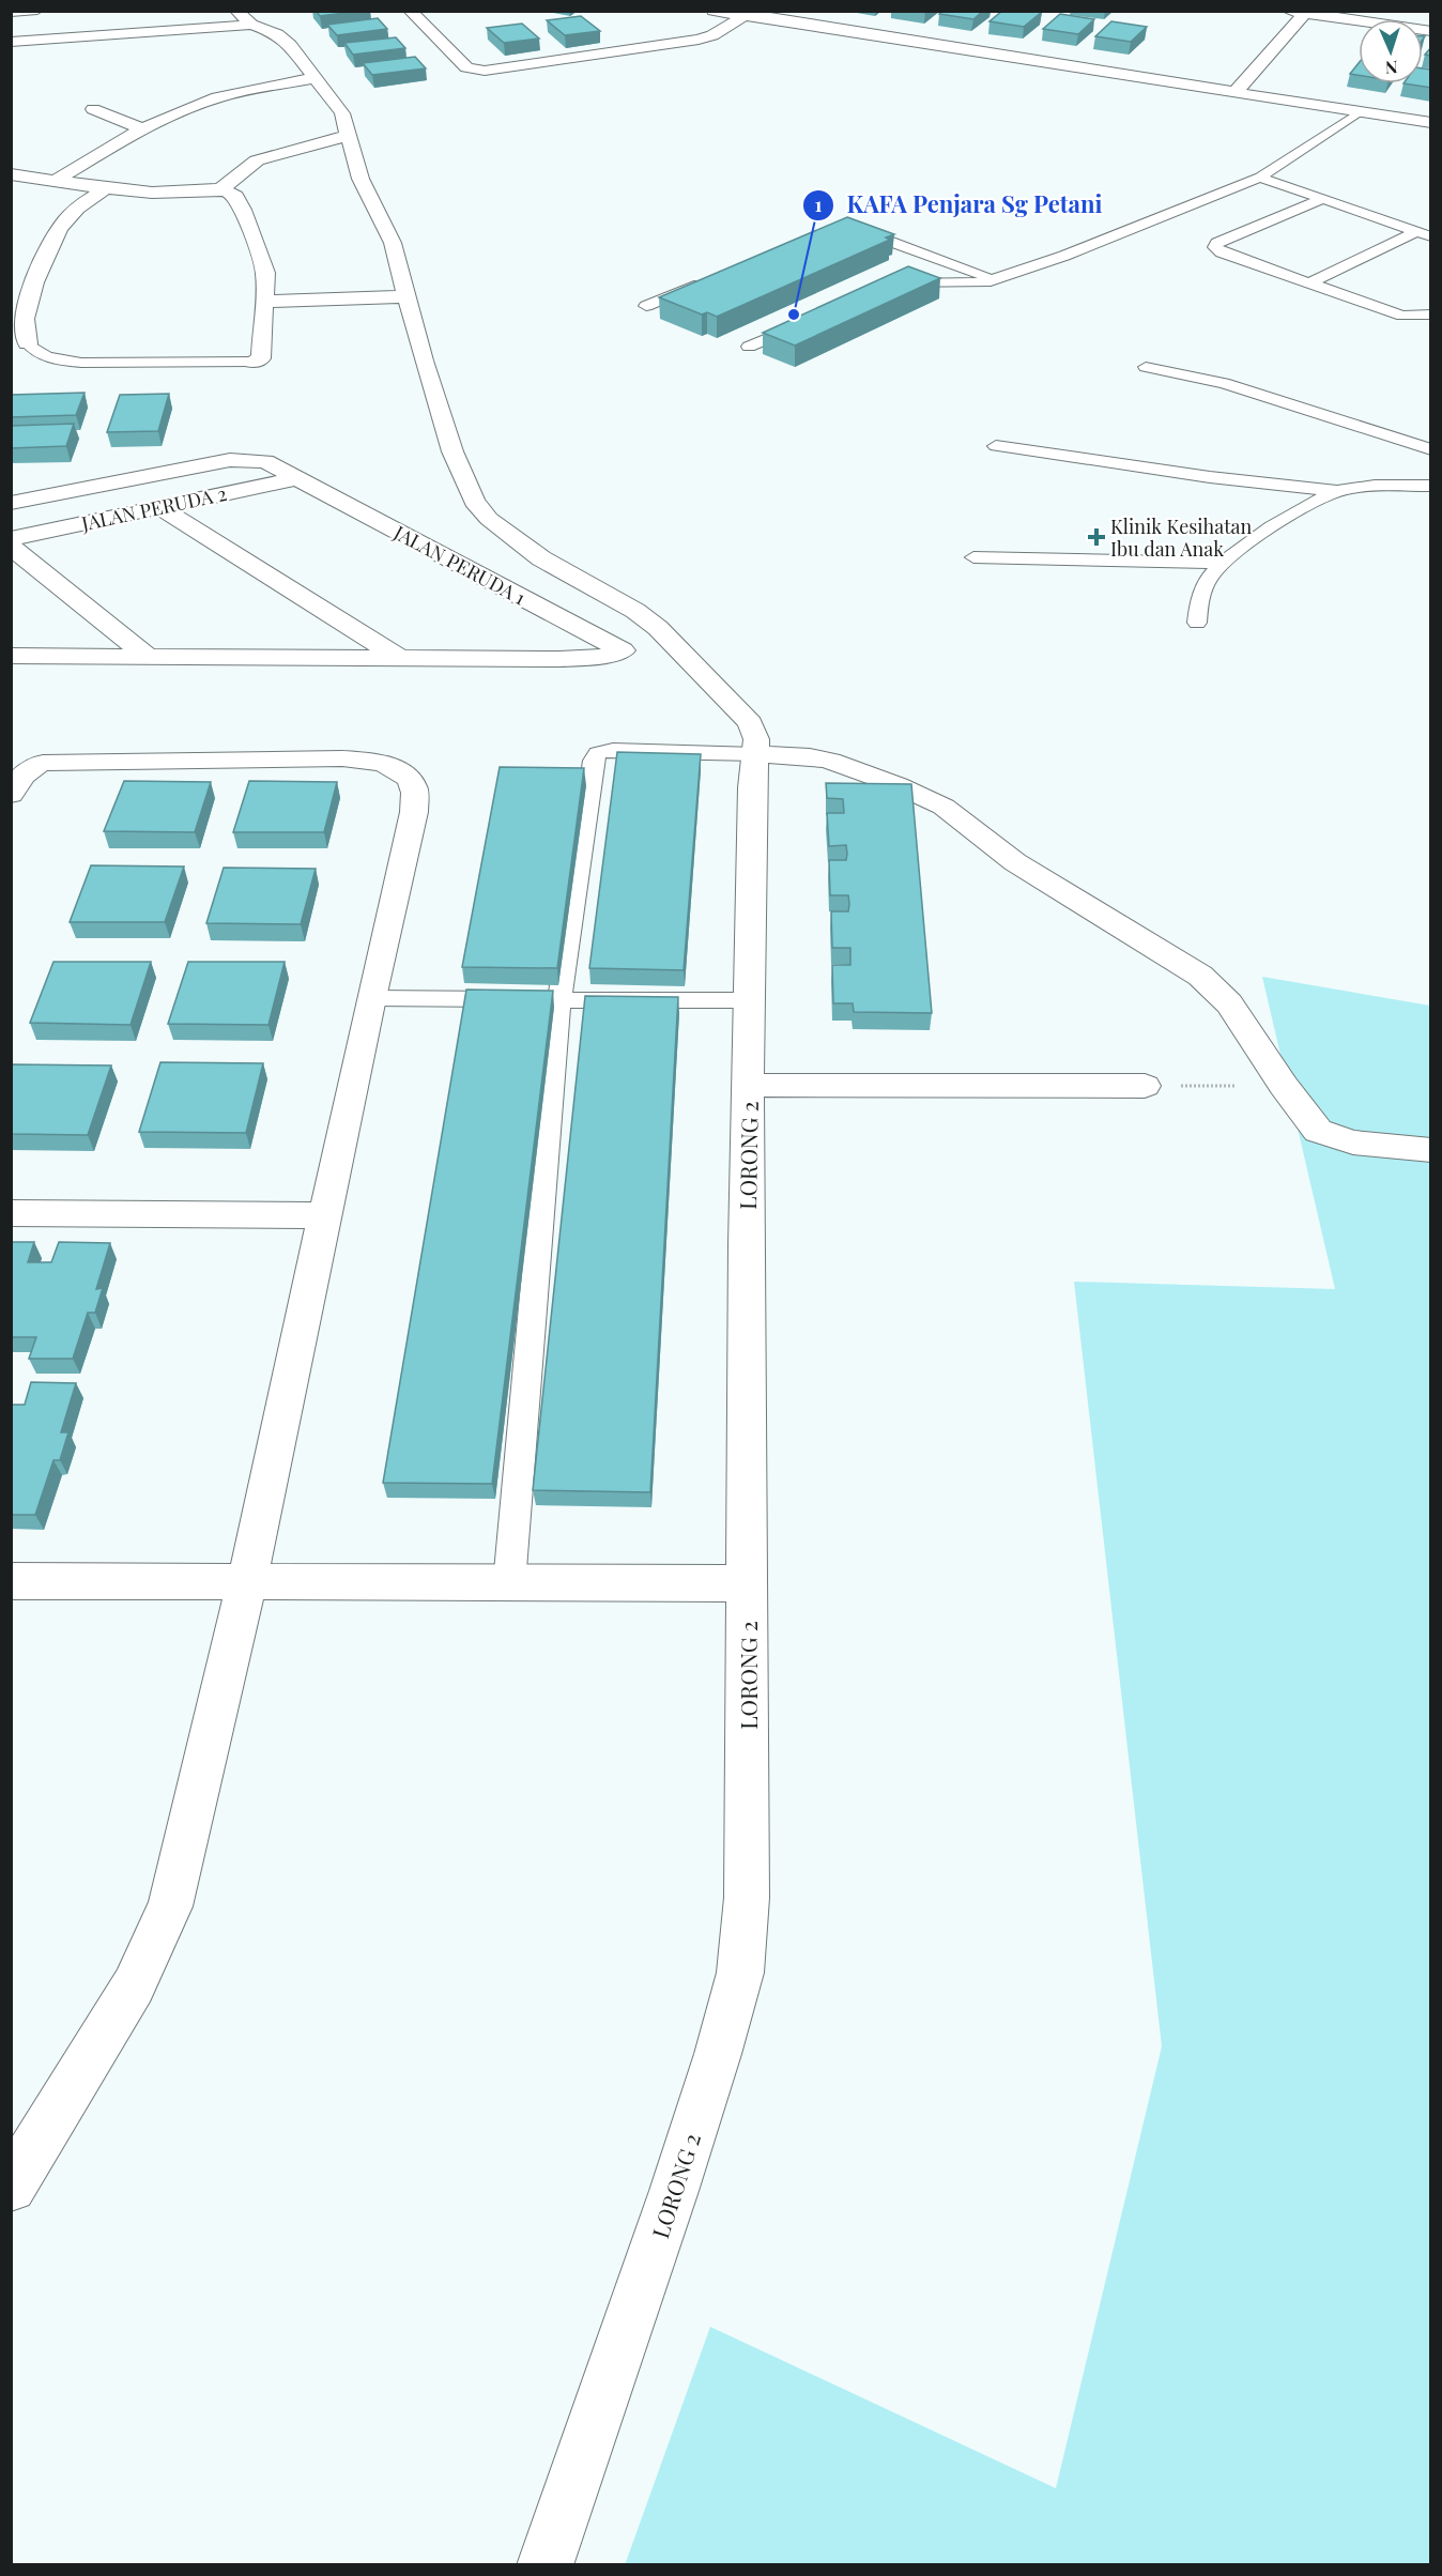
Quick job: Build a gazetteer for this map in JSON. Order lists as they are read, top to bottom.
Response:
{
  "streets": {
    "street": ["JALAN PERUDA 2", "JALAN PERUDA 1", "LORONG 2"]
  },
  "crossings": [
    ["JALAN PERUDA 2", "JALAN PERUDA 1"]
  ],
  "places": {
    "other": ["KAFA Penjara Sg Petani"],
    "health": ["Klinik Kesihatan Ibu dan Anak"]
  },
  "north": "bottom"
}
